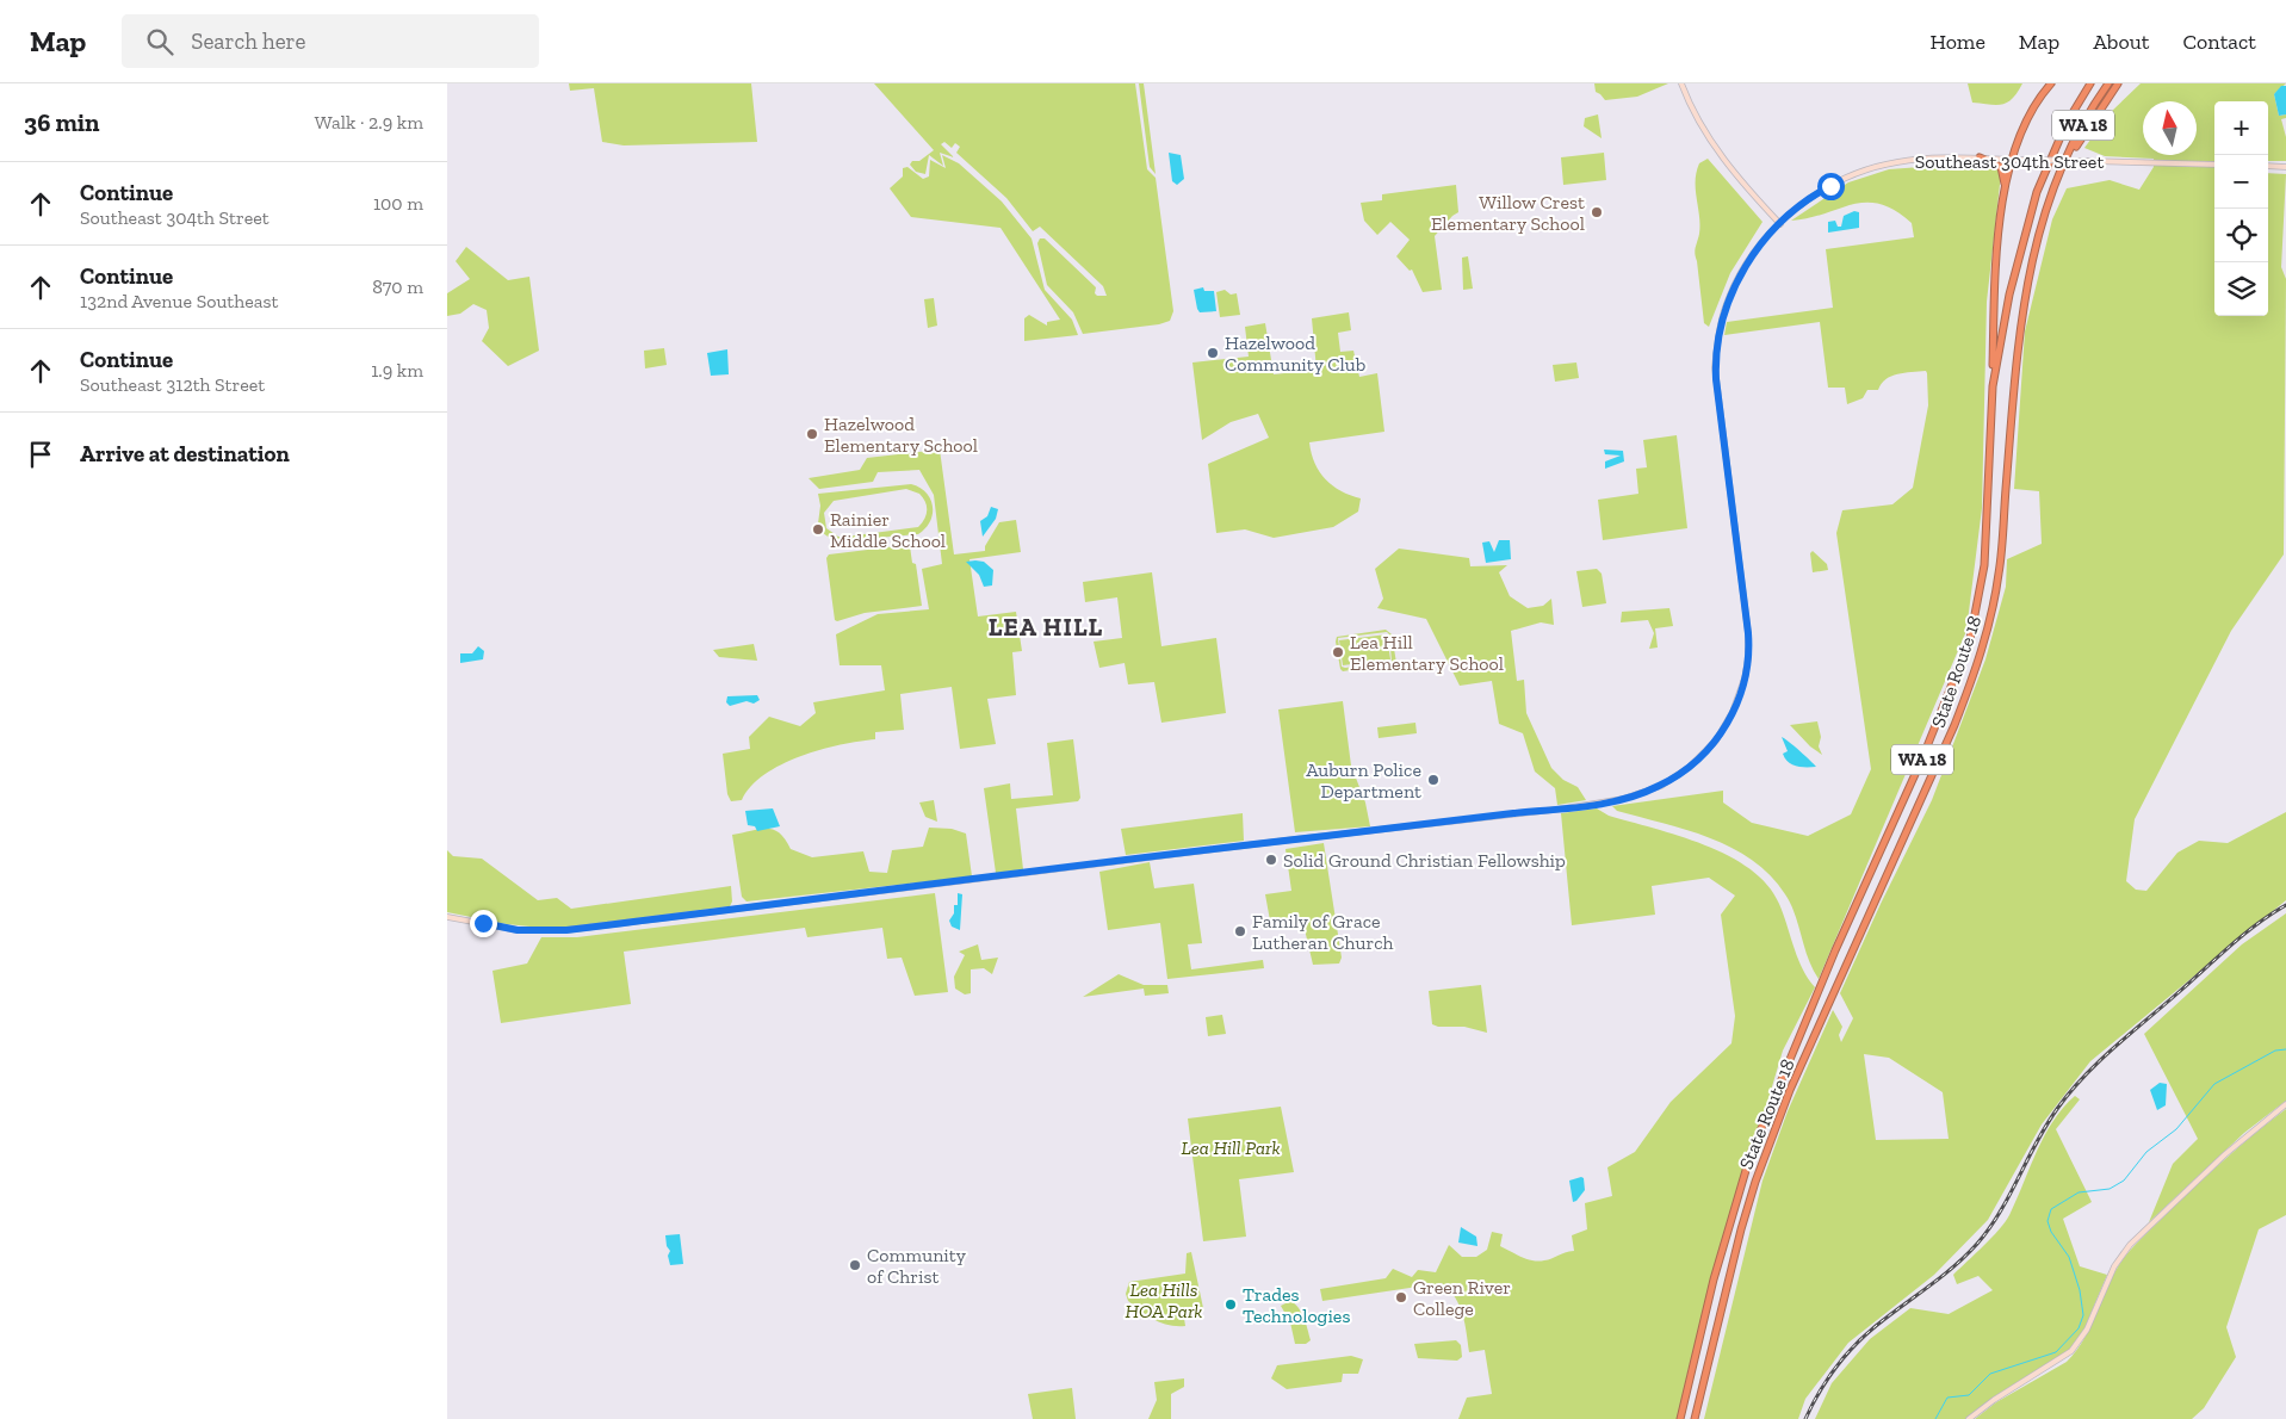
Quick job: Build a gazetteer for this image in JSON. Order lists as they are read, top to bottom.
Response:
{
  "streets": {
    "highway": ["WA 18", "State Route 18"],
    "main road": ["Southeast 304th Street"]
  },
  "districts": ["LEA HILL"],
  "parks": ["Lea Hill Park", "Lea Hills HOA Park"],
  "places": [
    "Willow Crest Elementary School",
    "Hazelwood Community Club",
    "Hazelwood Elementary School",
    "Rainier Middle School",
    "Lea Hill Elementary School",
    "Auburn Police Department",
    "Solid Ground Christian Fellowship",
    "Family of Grace Lutheran Church",
    "Community of Christ",
    "Green River College",
    "Trades Technologies"
  ],
  "north": "top",
  "page": {
    "header": "Map",
    "search": "Search here",
    "nav": [
      "Home",
      "Map",
      "About",
      "Contact"
    ],
    "heading": ["36 min", "Walk · 2.9 km"],
    "map_buttons": ["+", "−"],
    "list": [
      ["Continue", "Southeast 304th Street", "100 m"],
      ["Continue", "132nd Avenue Southeast", "870 m"],
      ["Continue", "Southeast 312th Street", "1.9 km"],
      "Arrive at destination"
    ]
  }
}
